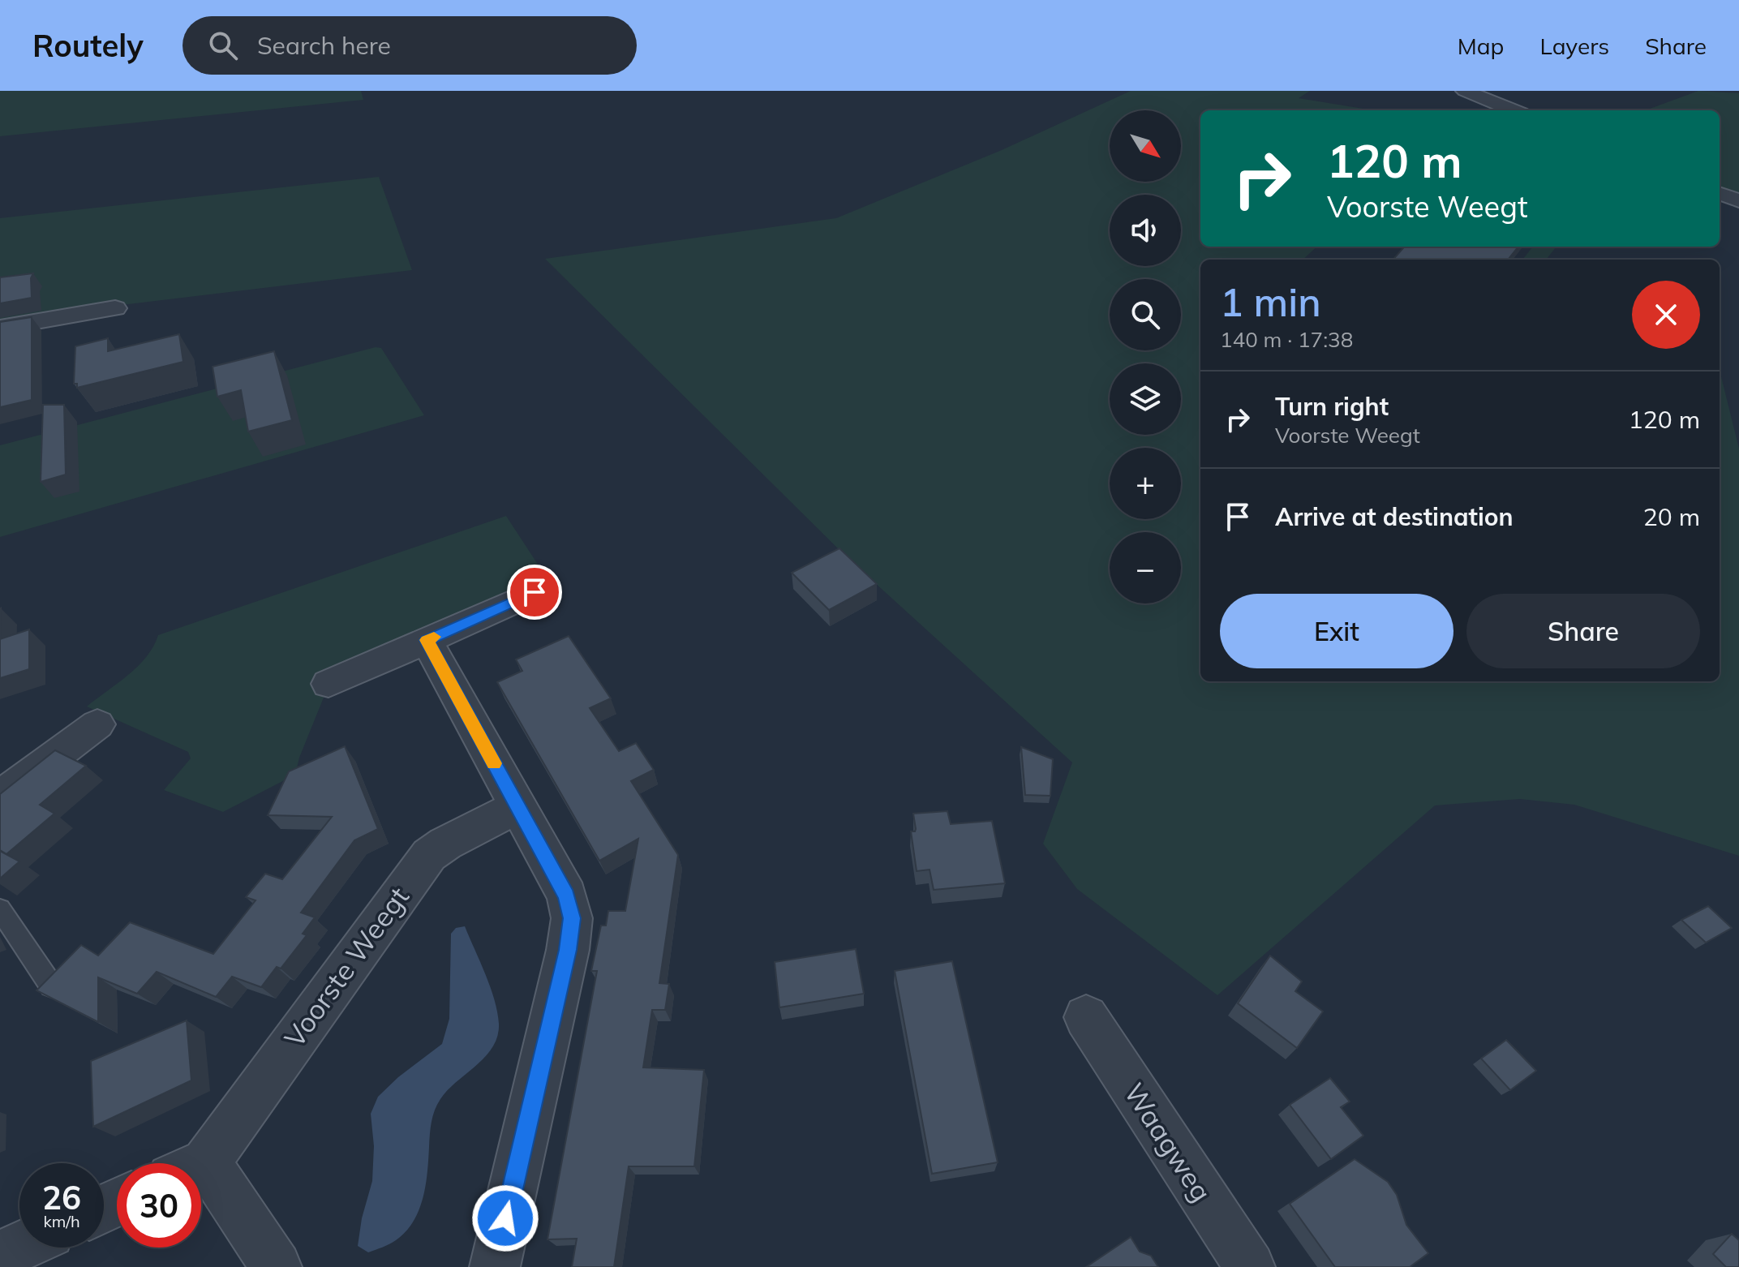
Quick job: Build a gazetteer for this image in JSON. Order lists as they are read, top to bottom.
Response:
{
  "streets": {
    "street": ["Voorste Weegt", "Waagweg"]
  },
  "north": "bottom right",
  "page": {
    "header": "Routely",
    "search": "Search here",
    "nav": ["Map", "Layers", "Share"],
    "map_buttons": ["+", "−"],
    "turn": ["120 m", "Voorste Weegt"],
    "heading": ["1 min", "140 m · 17:38"],
    "list": [
      {
        "name": "Turn right",
        "note": "Voorste Weegt",
        "value": "120 m"
      },
      {
        "name": "Arrive at destination",
        "value": "20 m"
      }
    ],
    "buttons": ["Exit", "Share"],
    "speed": "26 km/h",
    "limit": "30"
  }
}
